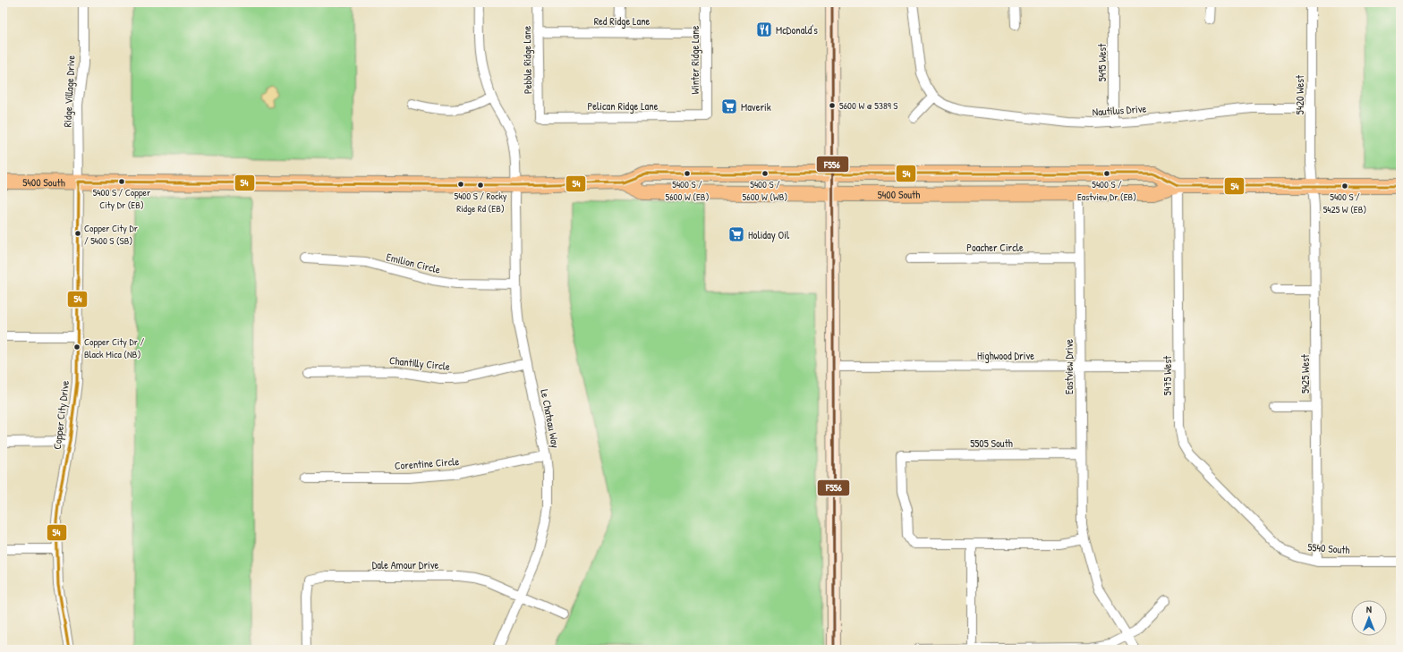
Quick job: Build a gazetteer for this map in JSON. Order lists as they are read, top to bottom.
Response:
{
  "streets": {
    "main road": ["5400 South"],
    "street": [
      "Red Ridge Lane",
      "Pebble Ridge Lane",
      "Winter Ridge Lane",
      "5495 West",
      "Ridge Village Drive",
      "5420 West",
      "Pelican Ridge Lane",
      "Nautilus Drive",
      "Poacher Circle",
      "Emilion Circle",
      "Highwood Drive",
      "Chantilly Circle",
      "Eastview Drive",
      "5425 West",
      "5475 West",
      "Copper City Drive",
      "Le Chateau Way",
      "5505 South",
      "Corentine Circle",
      "5540 South",
      "Dale Amour Drive"
    ]
  },
  "crossings": [
    ["Red Ridge Lane", "Pebble Ridge Lane"],
    ["Red Ridge Lane", "Winter Ridge Lane"],
    ["Pebble Ridge Lane", "Pelican Ridge Lane"],
    ["Winter Ridge Lane", "Pelican Ridge Lane"],
    ["5495 West", "Nautilus Drive"],
    ["Ridge Village Drive", "5400 South"],
    ["Ridge Village Drive", "Copper City Drive"],
    ["5420 West", "Nautilus Drive"],
    ["5420 West", "5400 South"],
    ["5420 West", "5425 West"],
    ["5400 South", "Eastview Drive"],
    ["5400 South", "5425 West"],
    ["5400 South", "5475 West"],
    ["5400 South", "Copper City Drive"],
    ["5400 South", "Le Chateau Way"],
    ["Poacher Circle", "Eastview Drive"],
    ["Emilion Circle", "Le Chateau Way"],
    ["Highwood Drive", "Eastview Drive"],
    ["Highwood Drive", "5475 West"],
    ["Chantilly Circle", "Le Chateau Way"],
    ["Eastview Drive", "5505 South"],
    ["5425 West", "5540 South"],
    ["5475 West", "5540 South"],
    ["Le Chateau Way", "Corentine Circle"],
    ["Le Chateau Way", "Dale Amour Drive"]
  ],
  "places": {
    "restaurant": ["McDonald's"],
    "other": [
      "5600 W @ 5389 S",
      "5400 S / 5600 W (EB)",
      "5400 S / 5600 W (WB)",
      "5400 S / Eastview Dr (EB)",
      "5400 S / Copper City Dr (EB)",
      "5400 S / Rocky Ridge Rd (EB)",
      "5400 S / 5425 W (EB)",
      "Copper City Dr / 5400 S (SB)",
      "Copper City Dr / Black Mica (NB)"
    ],
    "supermarket": ["Maverik", "Holiday Oil"]
  },
  "lines": ["transit line F556", "transit line 54"],
  "north": "top"
}
